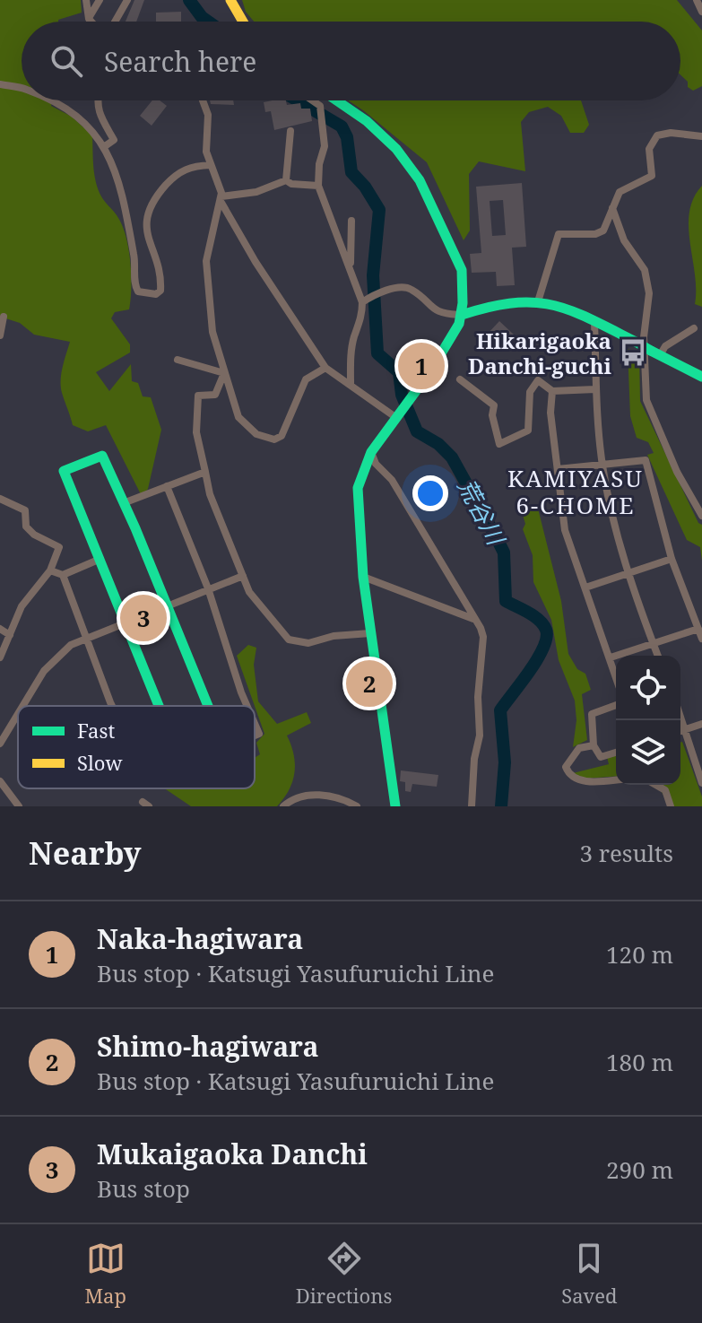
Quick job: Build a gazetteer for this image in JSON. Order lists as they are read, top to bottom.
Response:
{
  "districts": ["KAMIYASU 6-CHOME"],
  "water": ["荒谷川"],
  "places": {
    "bus stop": ["Hikarigaoka Danchi-guchi"]
  },
  "legend": ["Fast", "Slow"],
  "page": {
    "search": "Search here",
    "pins": ["1", "3", "2"],
    "heading": ["Nearby", "3 results"],
    "list": [
      {
        "mark": "1",
        "name": "Naka-hagiwara",
        "note": "Bus stop · Katsugi Yasufuruichi Line",
        "value": "120 m"
      },
      {
        "mark": "2",
        "name": "Shimo-hagiwara",
        "note": "Bus stop · Katsugi Yasufuruichi Line",
        "value": "180 m"
      },
      {
        "mark": "3",
        "name": "Mukaigaoka Danchi",
        "note": "Bus stop",
        "value": "290 m"
      }
    ],
    "nav": ["Map", "Directions", "Saved"]
  }
}
